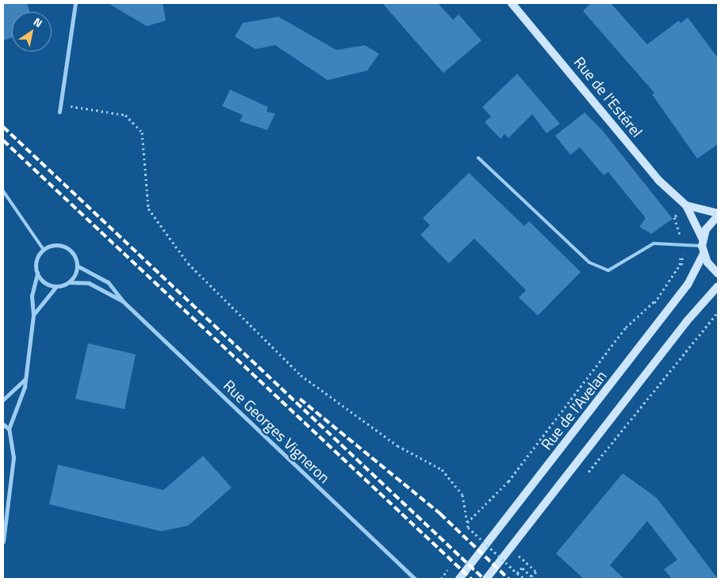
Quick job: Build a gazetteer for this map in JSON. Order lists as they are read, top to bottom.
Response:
{
  "streets": {
    "main road": ["Rue de l'Estérel", "Rue de l'Avelan"],
    "street": ["Rue Georges Vigneron"]
  },
  "crossings": [
    ["Rue de l'Estérel", "Rue de l'Avelan"]
  ],
  "north": "top right"
}
